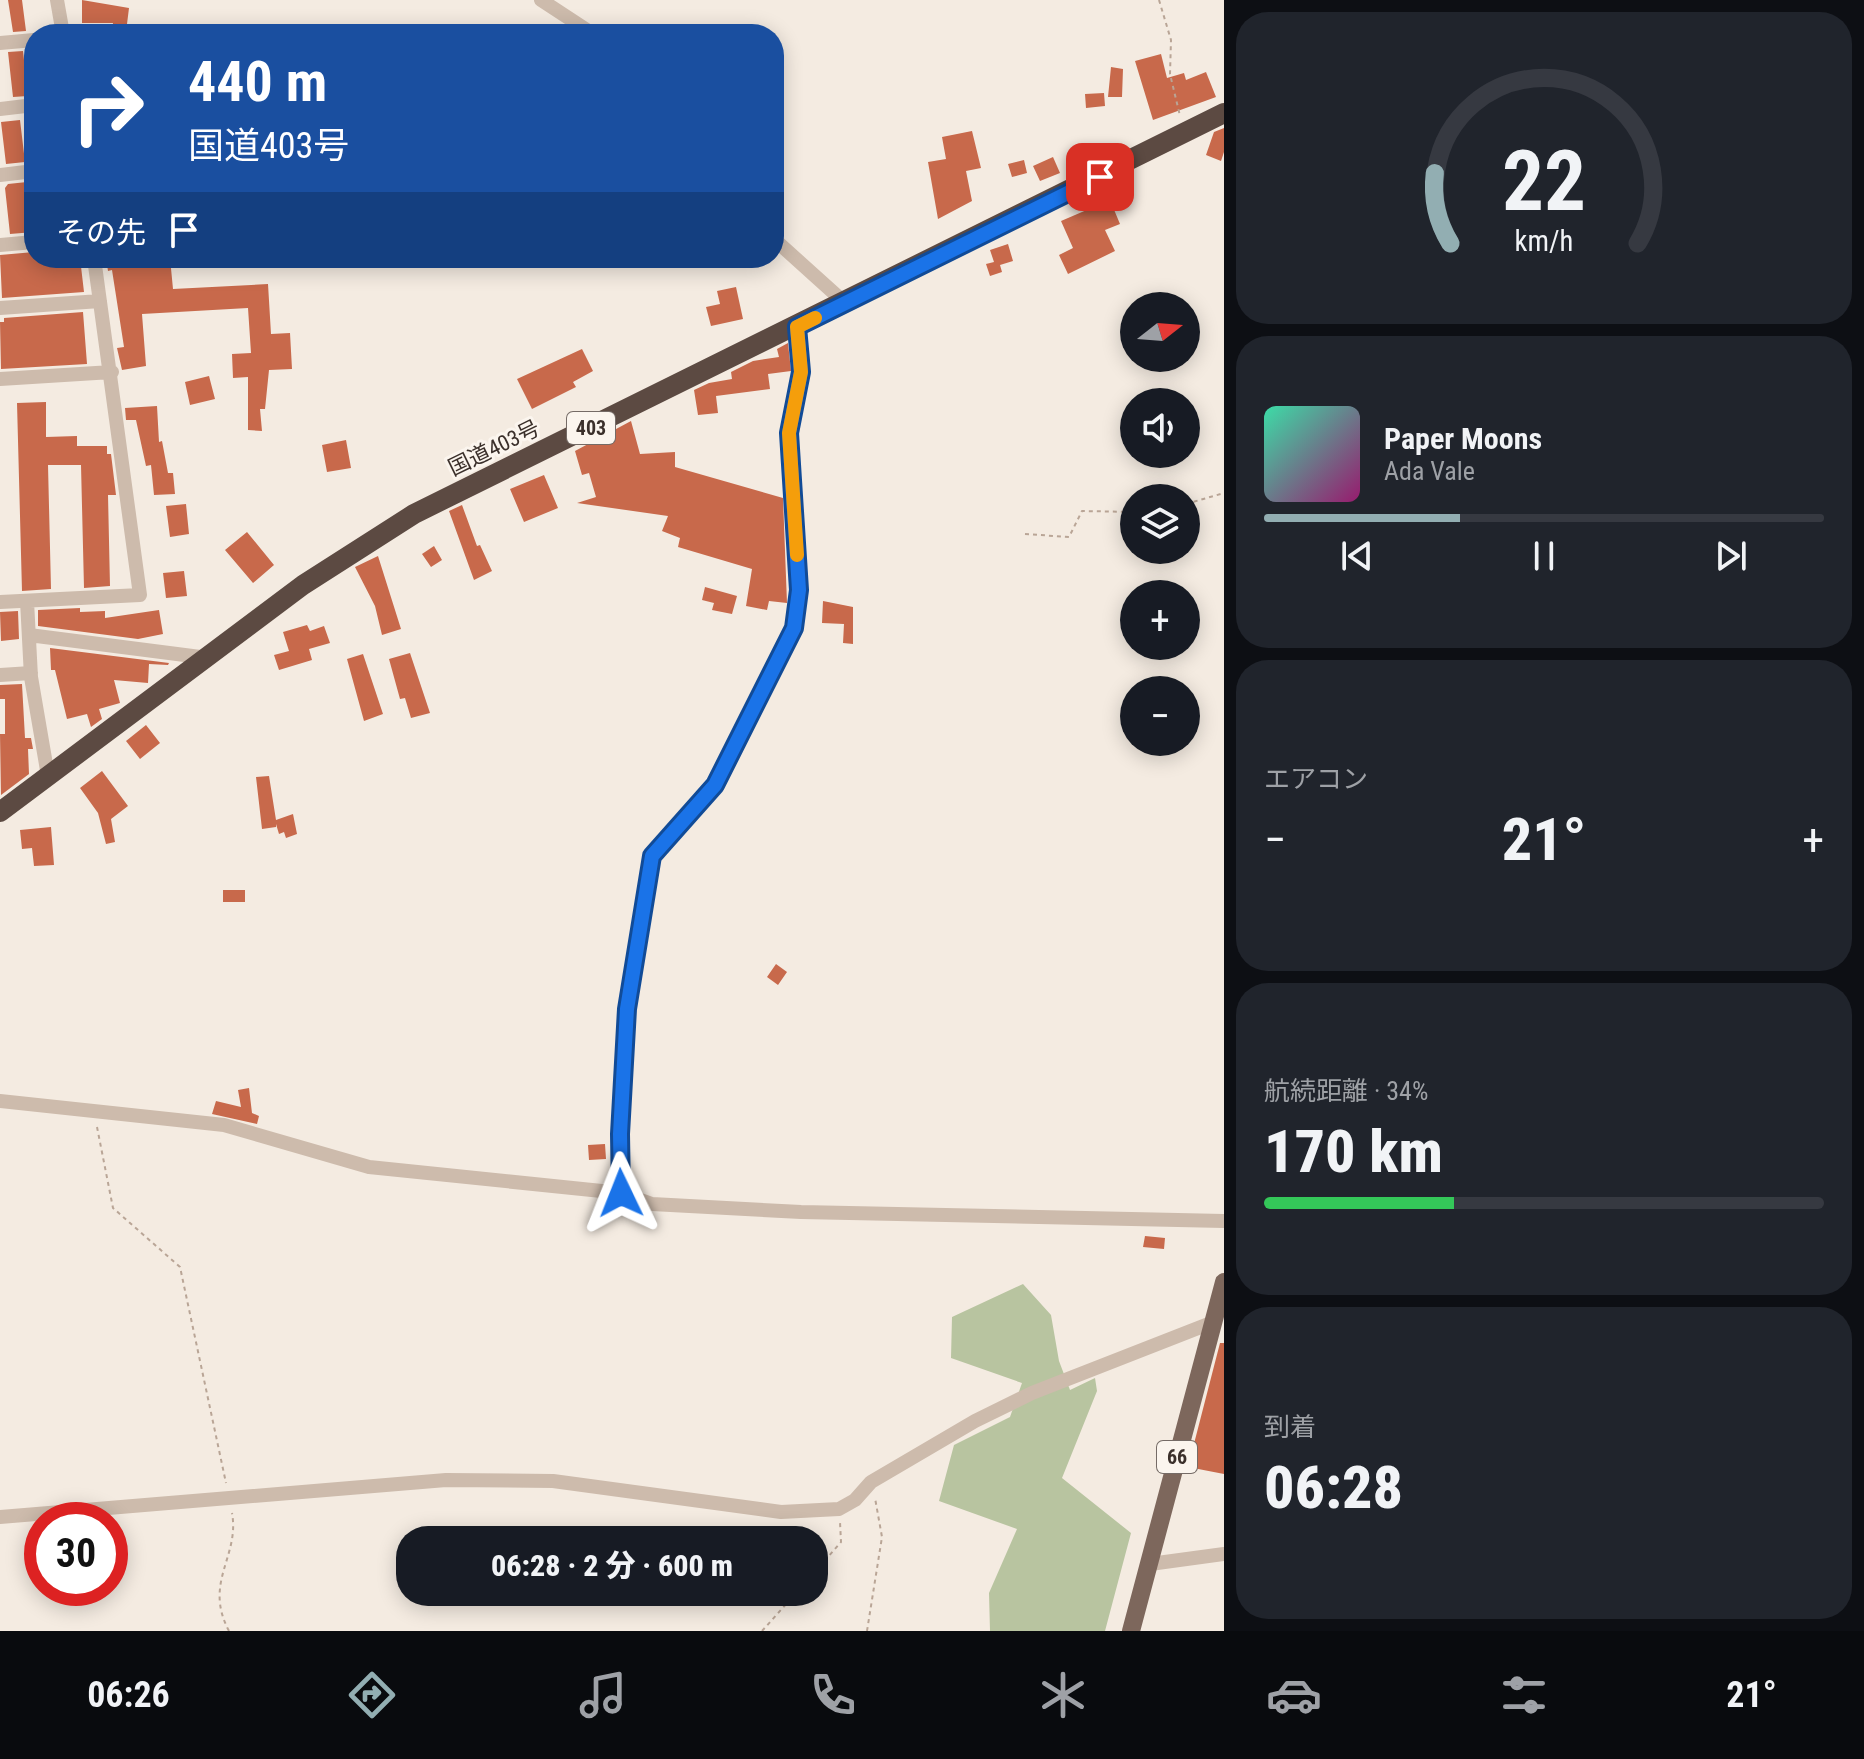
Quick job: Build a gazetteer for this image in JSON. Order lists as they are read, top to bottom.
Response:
{
  "streets": {
    "highway": ["403", "国道403号"],
    "main road": ["66"]
  },
  "north": "right",
  "page": {
    "turn": ["440 m", "国道403号"],
    "then": "その先",
    "map_buttons": ["+", "−"],
    "song": ["Paper Moons", "Ada Vale"],
    "tile": [
      "エアコン",
      ["航続距離 · 34%", "170 km"],
      ["到着", "06:28"]
    ],
    "heat": ["−", "21°", "+"],
    "limit": "30",
    "trip": "06:28 · 2 分 · 600 m",
    "tabs": ["06:26", "21°"],
    "gauge": ["22", "km/h"]
  }
}
